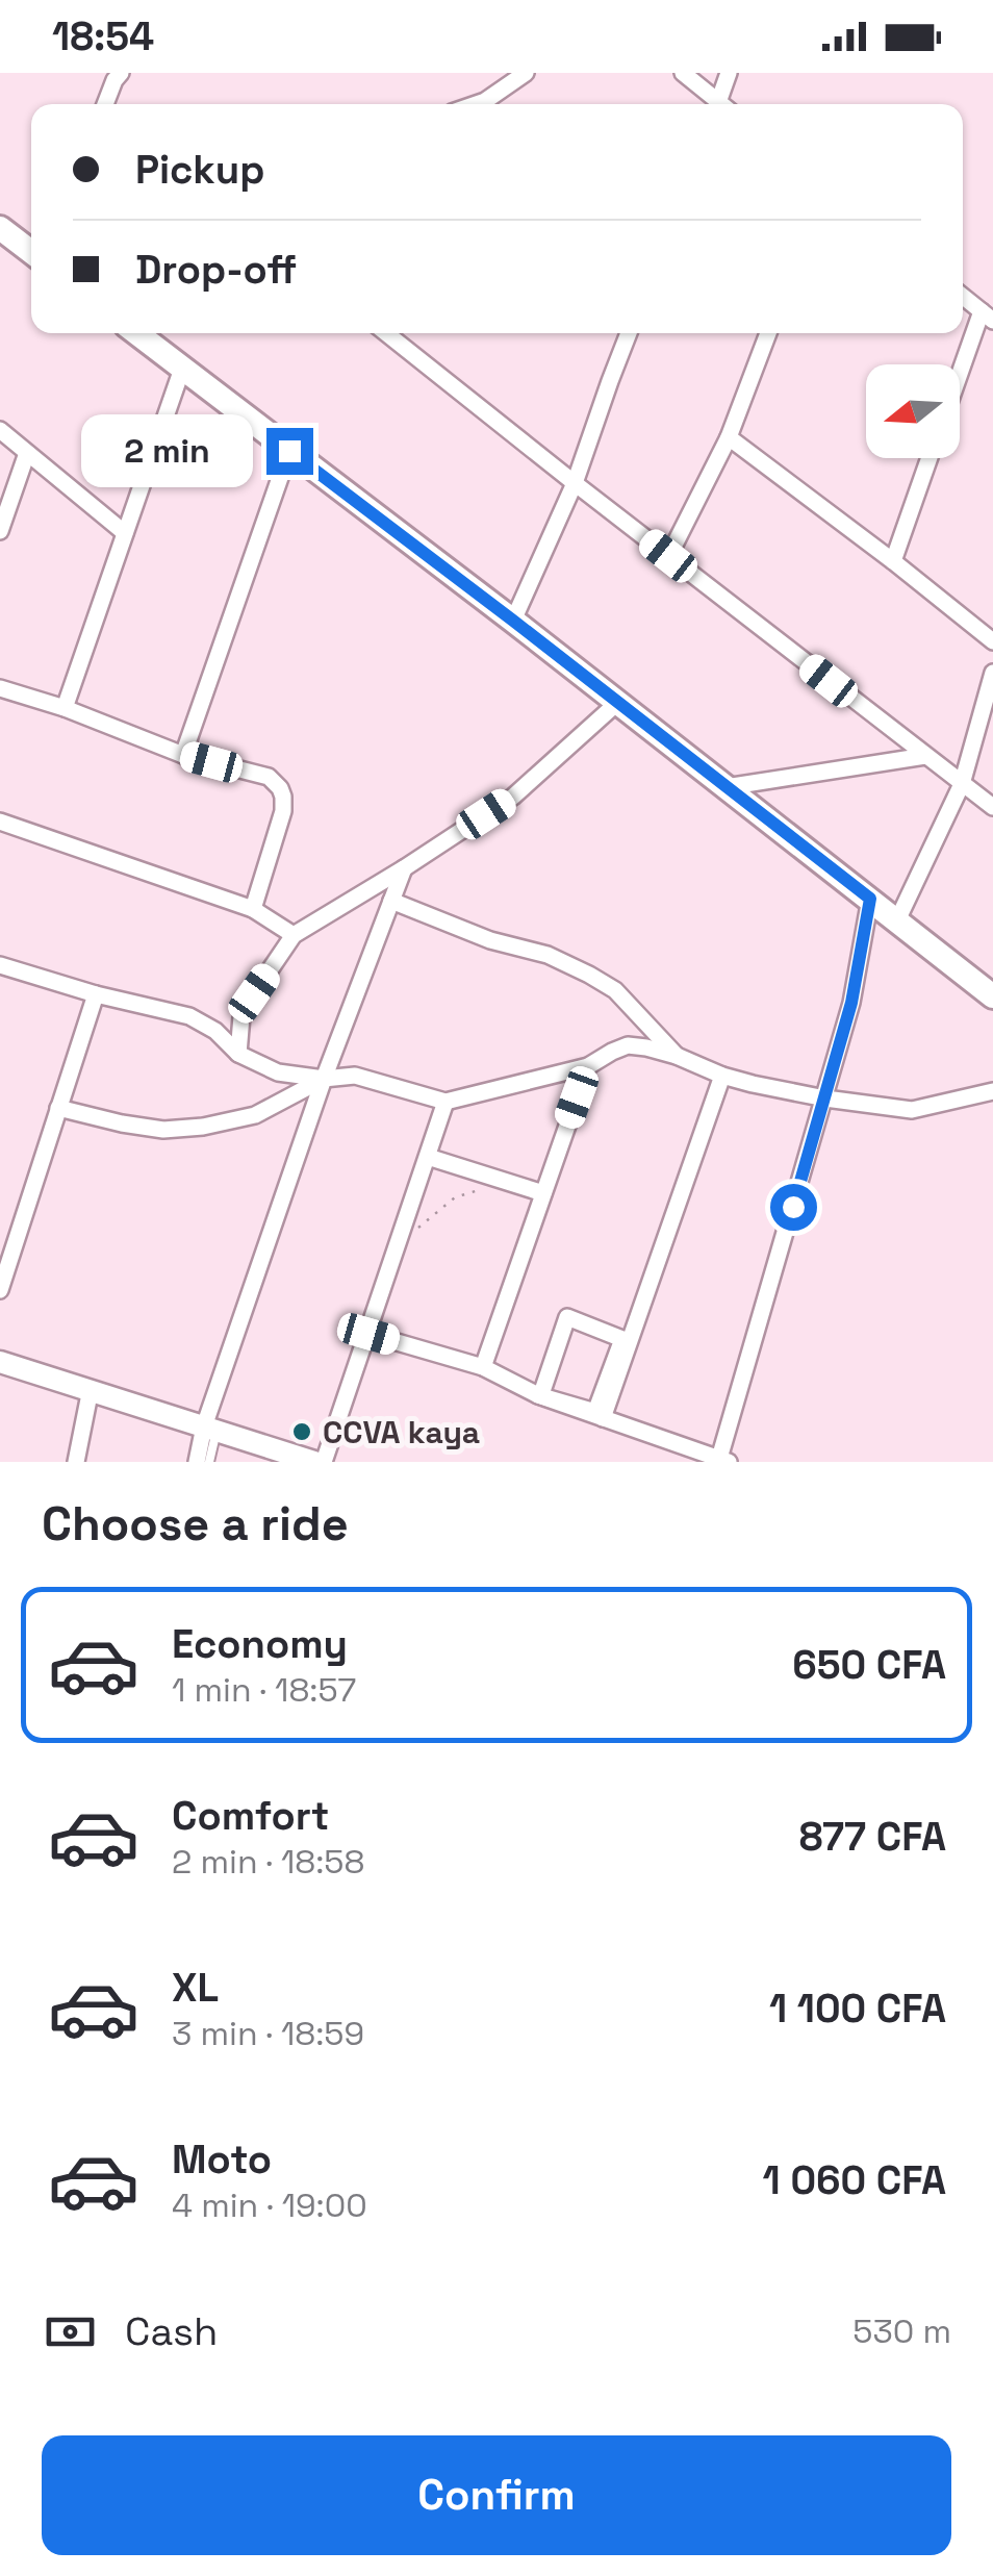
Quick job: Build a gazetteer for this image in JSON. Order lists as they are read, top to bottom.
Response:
{
  "places": ["CCVA kaya"],
  "north": "left",
  "page": {
    "status": "18:54",
    "banner": ["Pickup", "Drop-off"],
    "bubble": "2 min",
    "heading": "Choose a ride",
    "list": [
      {
        "name": "Economy",
        "note": "1 min · 18:57",
        "value": "650 CFA"
      },
      {
        "name": "Comfort",
        "note": "2 min · 18:58",
        "value": "877 CFA"
      },
      {
        "name": "XL",
        "note": "3 min · 18:59",
        "value": "1 100 CFA"
      },
      {
        "name": "Moto",
        "note": "4 min · 19:00",
        "value": "1 060 CFA"
      }
    ],
    "pay": ["Cash", "530 m"],
    "buttons": "Confirm"
  }
}
